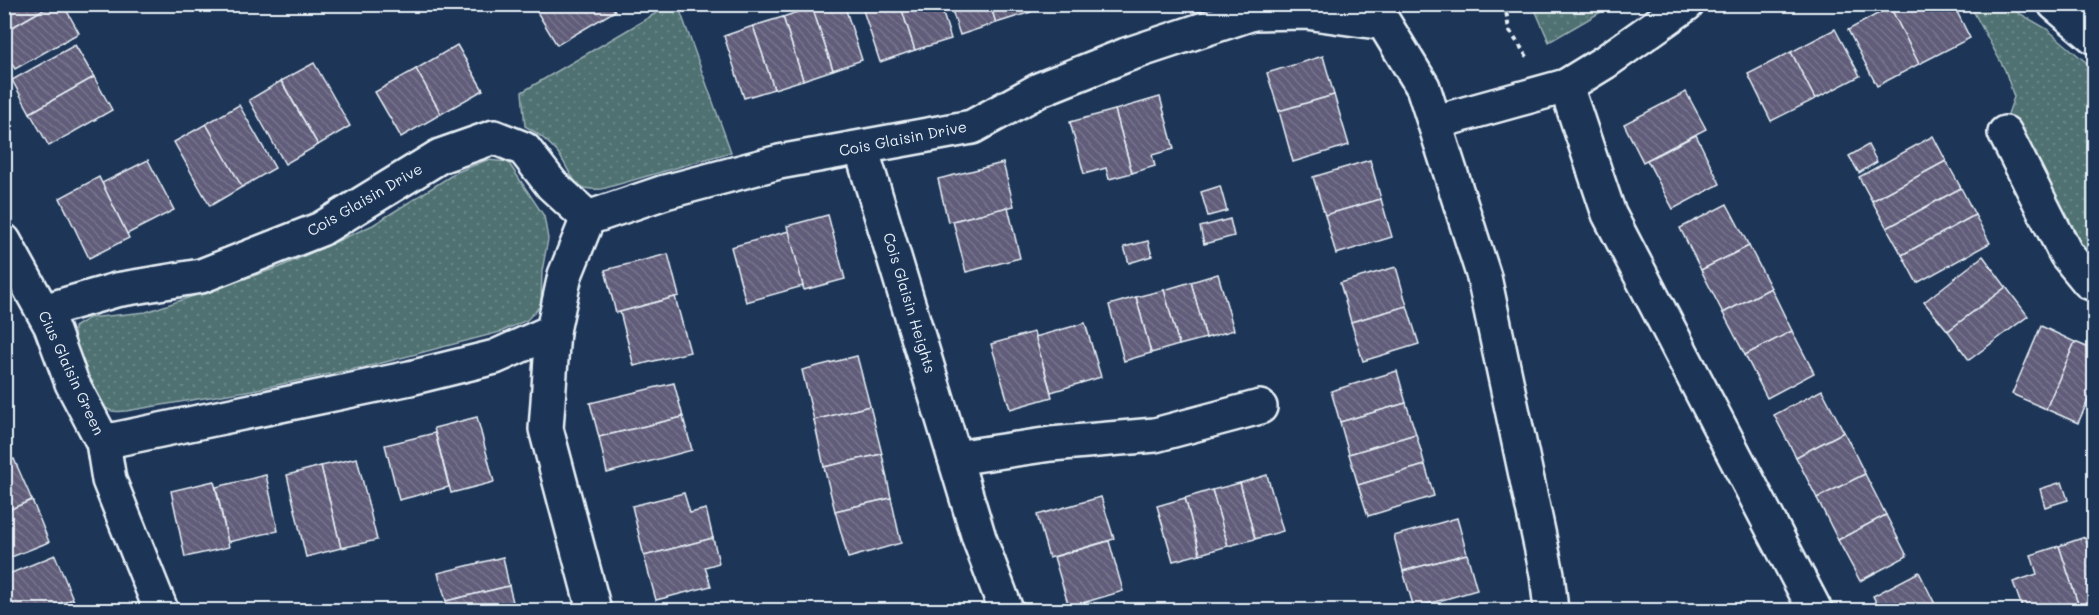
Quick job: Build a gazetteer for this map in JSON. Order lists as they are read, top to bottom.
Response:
{
  "streets": {
    "street": ["Cois Glaisin Drive", "Cois Glaisin Heights", "Cius Glaisin Green"]
  },
  "crossings": [
    ["Cois Glaisin Drive", "Cois Glaisin Heights"],
    ["Cois Glaisin Drive", "Cius Glaisin Green"]
  ]
}
